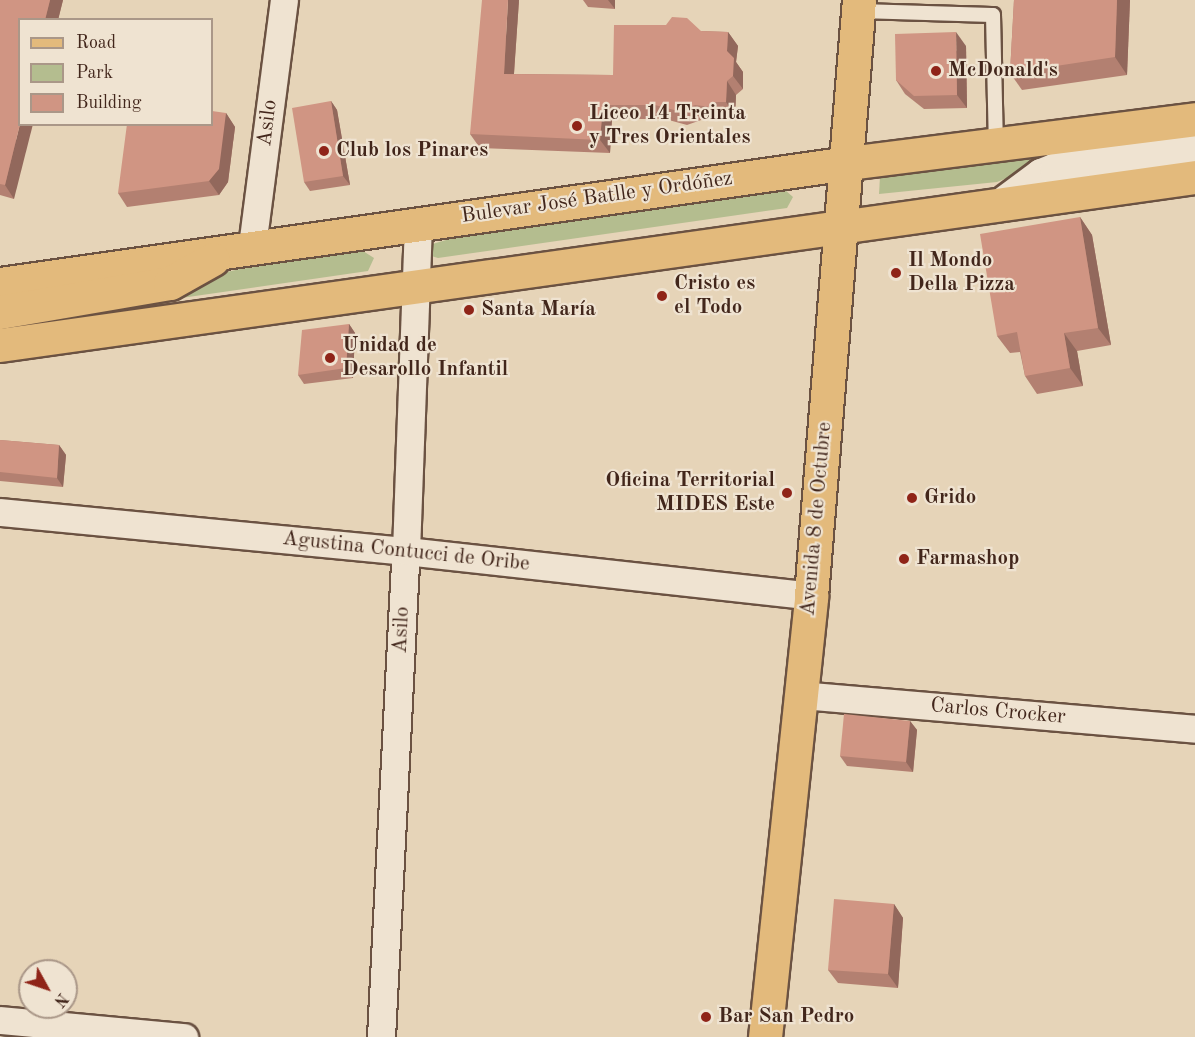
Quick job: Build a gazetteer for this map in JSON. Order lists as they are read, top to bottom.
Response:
{
  "streets": {
    "main road": ["Bulevar José Batlle y Ordóñez", "Avenida 8 de Octubre"],
    "street": ["Asilo", "Agustina Contucci de Oribe", "Carlos Crocker"]
  },
  "crossings": [
    ["Asilo", "Bulevar José Batlle y Ordóñez"],
    ["Asilo", "Agustina Contucci de Oribe"],
    ["Bulevar José Batlle y Ordóñez", "Avenida 8 de Octubre"],
    ["Avenida 8 de Octubre", "Agustina Contucci de Oribe"],
    ["Avenida 8 de Octubre", "Carlos Crocker"]
  ],
  "places": [
    "McDonald's",
    "Liceo 14 Treinta y Tres Orientales",
    "Club los Pinares",
    "Il Mondo Della Pizza",
    "Cristo es el Todo",
    "Santa María",
    "Unidad de Desarollo Infantil",
    "Oficina Territorial MIDES Este",
    "Grido",
    "Farmashop",
    "Bar San Pedro"
  ],
  "legend": ["Road", "Park", "Building"],
  "north": "bottom right"
}
